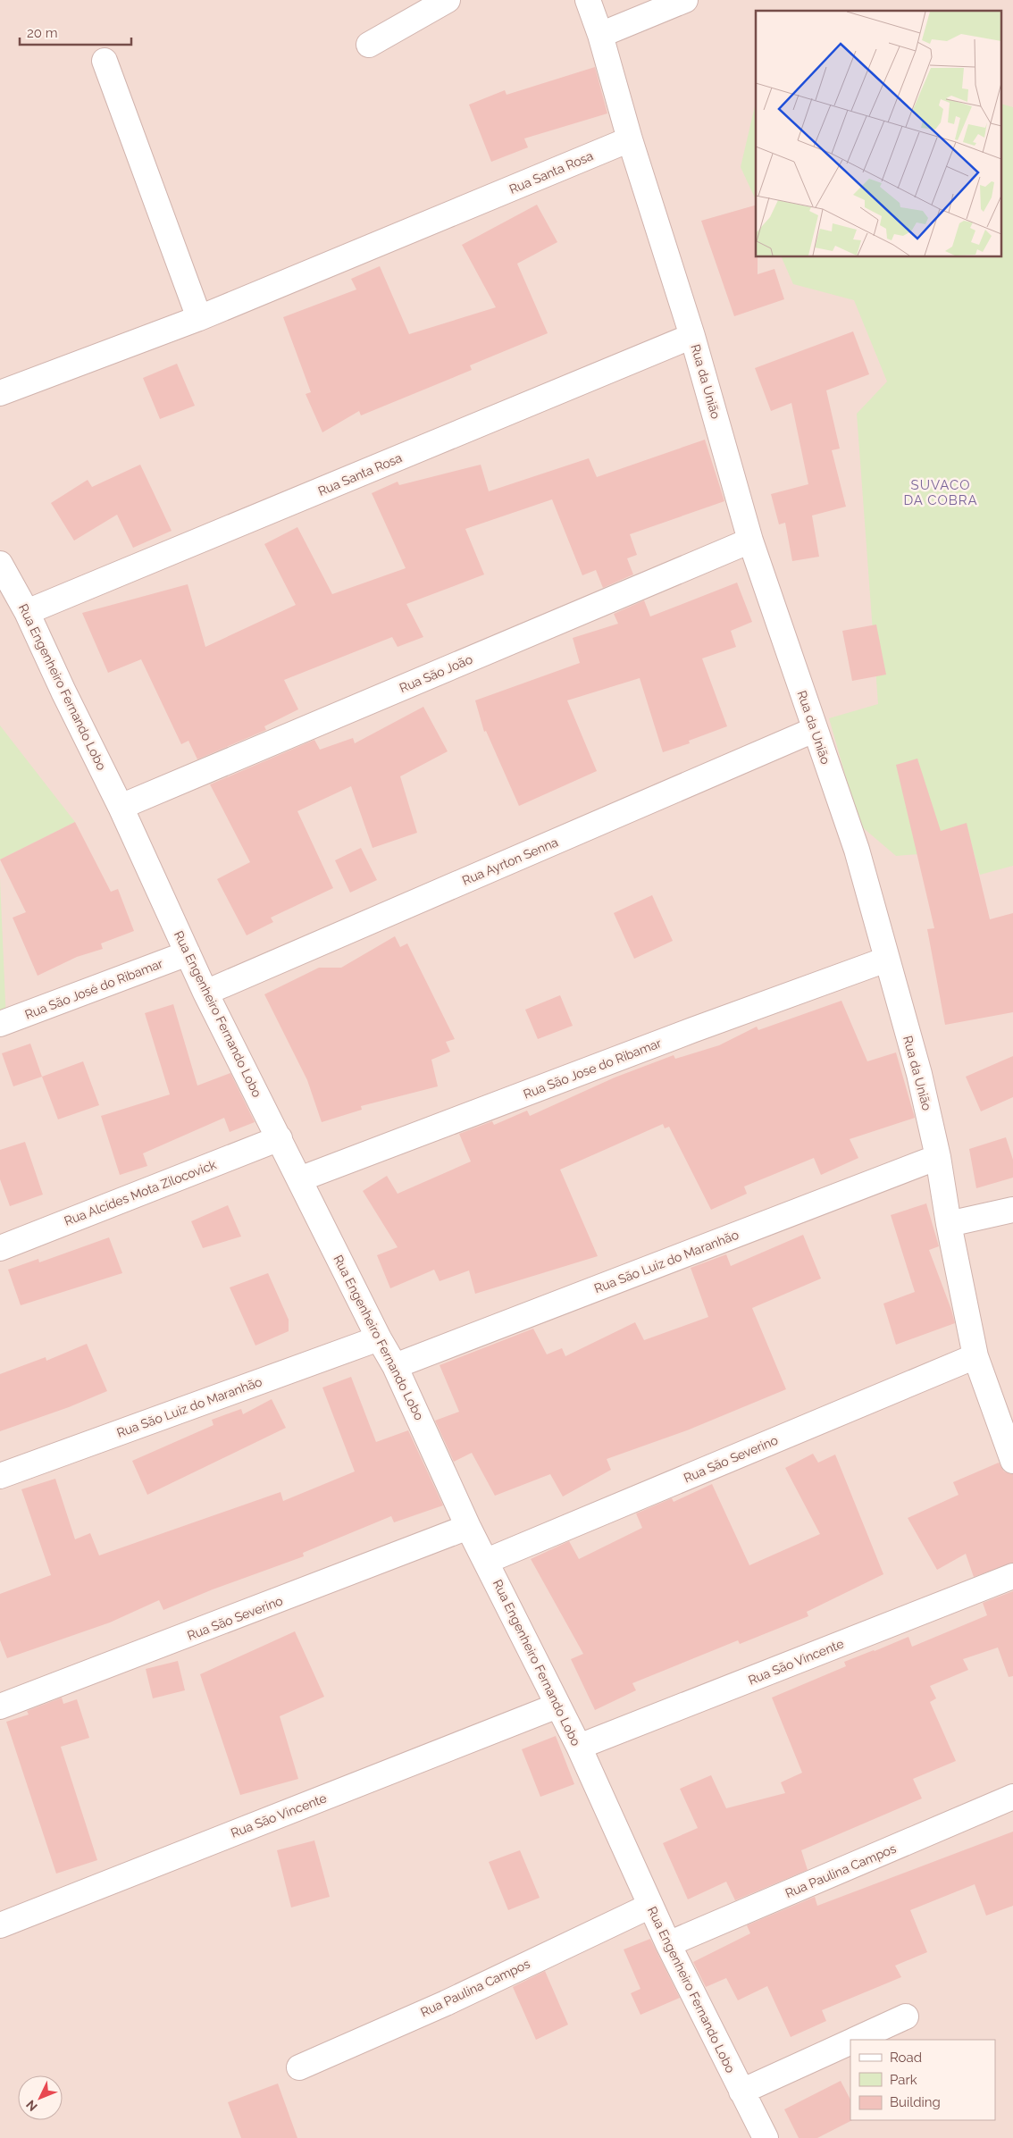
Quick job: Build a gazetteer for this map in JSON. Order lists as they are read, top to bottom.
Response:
{
  "streets": {
    "street": [
      "Rua Santa Rosa",
      "Rua da União",
      "Rua São João",
      "Rua Engenheiro Fernando Lobo",
      "Rua Ayrton Senna",
      "Rua São José do Ribamar",
      "Rua São Jose do Ribamar",
      "Rua Alcídes Mota Zilocovick",
      "Rua São Luiz do Maranhão",
      "Rua São Severino",
      "Rua São Vincente",
      "Rua Paulina Campos"
    ]
  },
  "crossings": [
    ["Rua Santa Rosa", "Rua da União"],
    ["Rua Santa Rosa", "Rua Engenheiro Fernando Lobo"],
    ["Rua da União", "Rua São João"],
    ["Rua da União", "Rua Ayrton Senna"],
    ["Rua da União", "Rua São Jose do Ribamar"],
    ["Rua da União", "Rua São Luiz do Maranhão"],
    ["Rua da União", "Rua São Severino"],
    ["Rua São João", "Rua Engenheiro Fernando Lobo"],
    ["Rua Engenheiro Fernando Lobo", "Rua Ayrton Senna"],
    ["Rua Engenheiro Fernando Lobo", "Rua São José do Ribamar"],
    ["Rua Engenheiro Fernando Lobo", "Rua São Jose do Ribamar"],
    ["Rua Engenheiro Fernando Lobo", "Rua Alcídes Mota Zilocovick"],
    ["Rua Engenheiro Fernando Lobo", "Rua São Luiz do Maranhão"],
    ["Rua Engenheiro Fernando Lobo", "Rua São Severino"],
    ["Rua Engenheiro Fernando Lobo", "Rua São Vincente"],
    ["Rua Engenheiro Fernando Lobo", "Rua Paulina Campos"]
  ],
  "districts": ["SUVACO DA COBRA"],
  "legend": ["Road", "Park", "Building"],
  "scale_bar": "20 m",
  "north": "bottom left"
}
